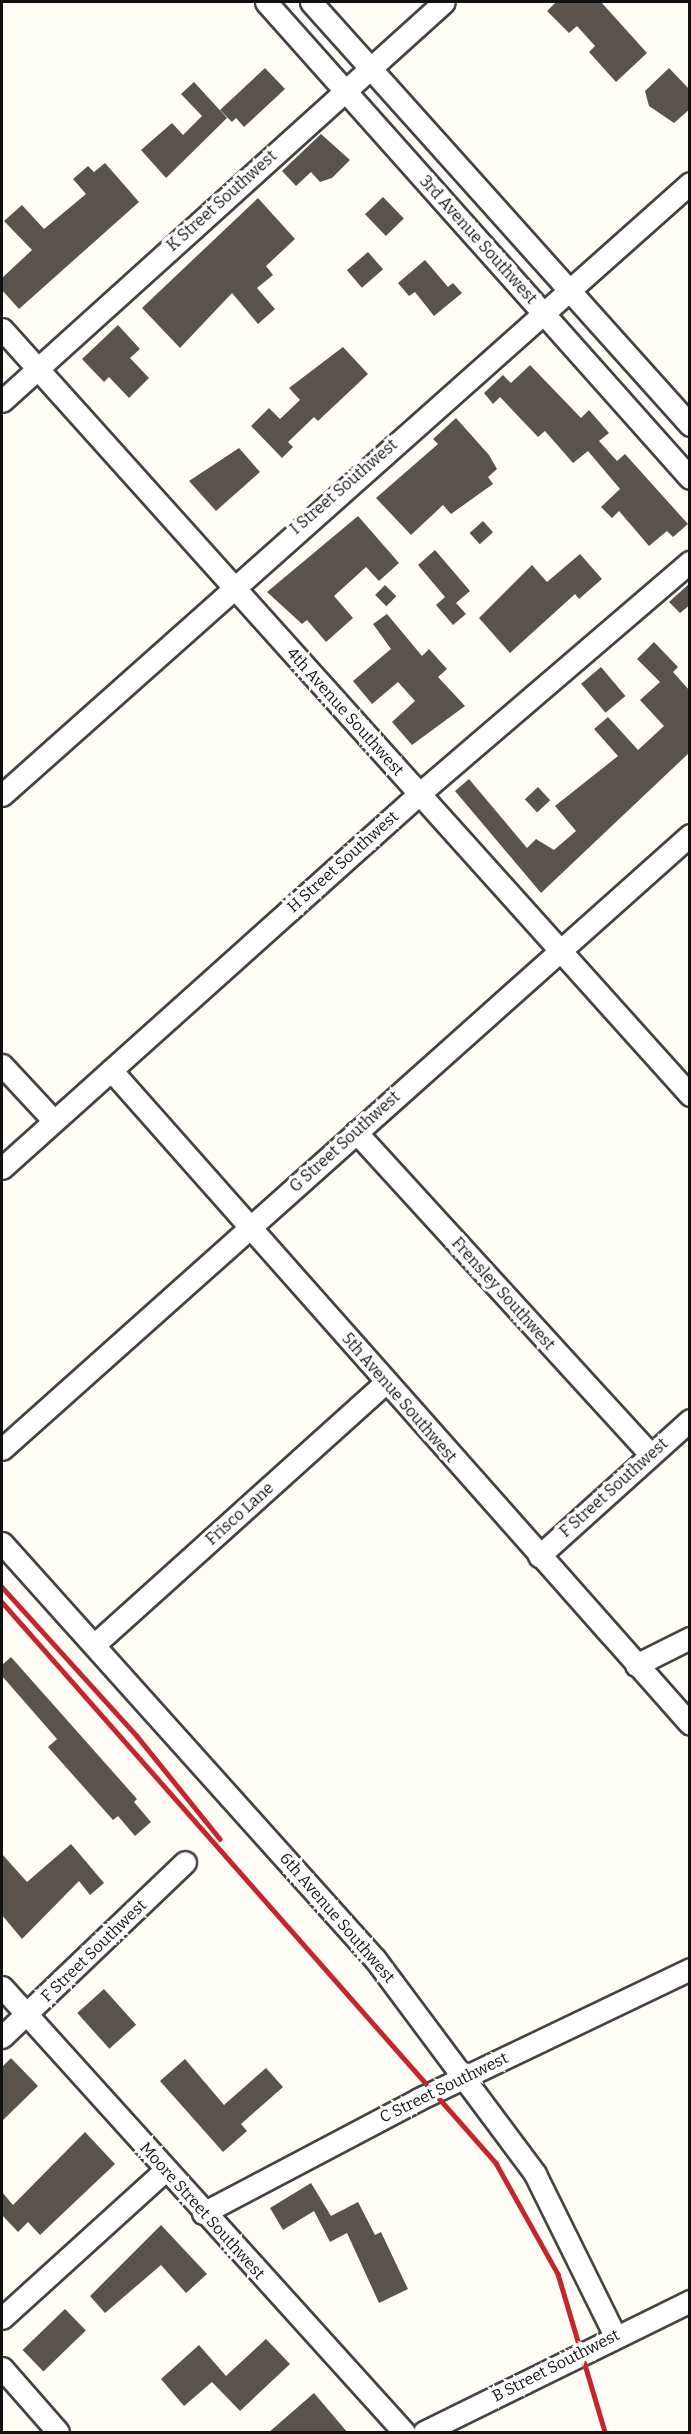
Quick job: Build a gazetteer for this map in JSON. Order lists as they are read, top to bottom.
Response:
{
  "streets": {
    "street": [
      "K Street Southwest",
      "3rd Avenue Southwest",
      "I Street Southwest",
      "4th Avenue Southwest",
      "H Street Southwest",
      "G Street Southwest",
      "Frensley Southwest",
      "5th Avenue Southwest",
      "F Street Southwest",
      "Frisco Lane",
      "6th Avenue Southwest",
      "C Street Southwest",
      "Moore Street Southwest",
      "B Street Southwest"
    ]
  },
  "crossings": [
    ["K Street Southwest", "3rd Avenue Southwest"],
    ["K Street Southwest", "4th Avenue Southwest"],
    ["3rd Avenue Southwest", "I Street Southwest"],
    ["I Street Southwest", "4th Avenue Southwest"],
    ["4th Avenue Southwest", "H Street Southwest"],
    ["4th Avenue Southwest", "G Street Southwest"],
    ["H Street Southwest", "5th Avenue Southwest"],
    ["G Street Southwest", "Frensley Southwest"],
    ["G Street Southwest", "5th Avenue Southwest"],
    ["Frensley Southwest", "F Street Southwest"],
    ["5th Avenue Southwest", "F Street Southwest"],
    ["5th Avenue Southwest", "Frisco Lane"],
    ["F Street Southwest", "Moore Street Southwest"],
    ["Frisco Lane", "6th Avenue Southwest"],
    ["6th Avenue Southwest", "C Street Southwest"],
    ["6th Avenue Southwest", "B Street Southwest"],
    ["C Street Southwest", "Moore Street Southwest"]
  ]
}
